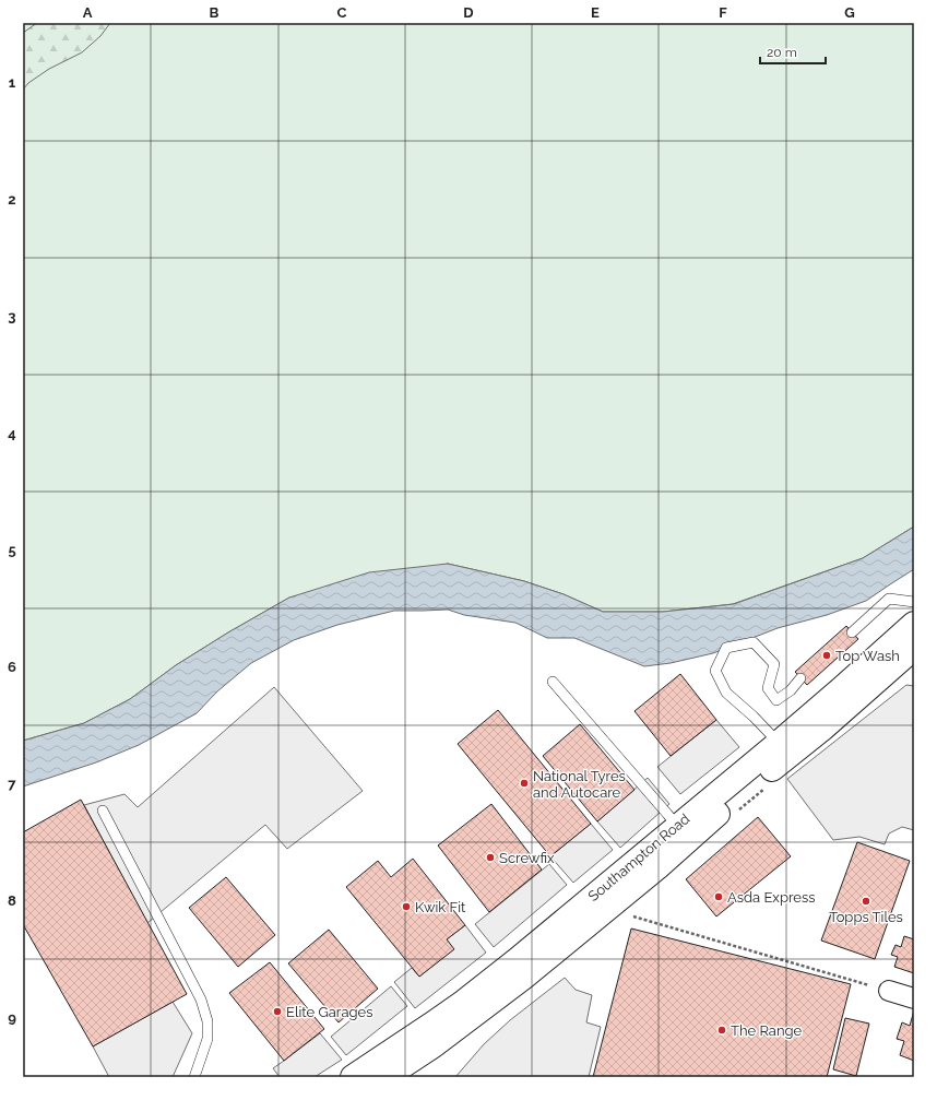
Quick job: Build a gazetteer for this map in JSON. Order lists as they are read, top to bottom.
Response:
{
  "streets": {
    "highway": ["Southampton Road"]
  },
  "places": [
    "Top Wash",
    "National Tyres and Autocare",
    "Screwfix",
    "Asda Express",
    "Topps Tiles",
    "Kwik Fit",
    "Elite Garages",
    "The Range"
  ],
  "scale_bar": "20 m",
  "grid": {
    "columns": [
      "A",
      "B",
      "C",
      "D",
      "E",
      "F",
      "G"
    ],
    "rows": [
      "1",
      "2",
      "3",
      "4",
      "5",
      "6",
      "7",
      "8",
      "9"
    ]
  }
}
